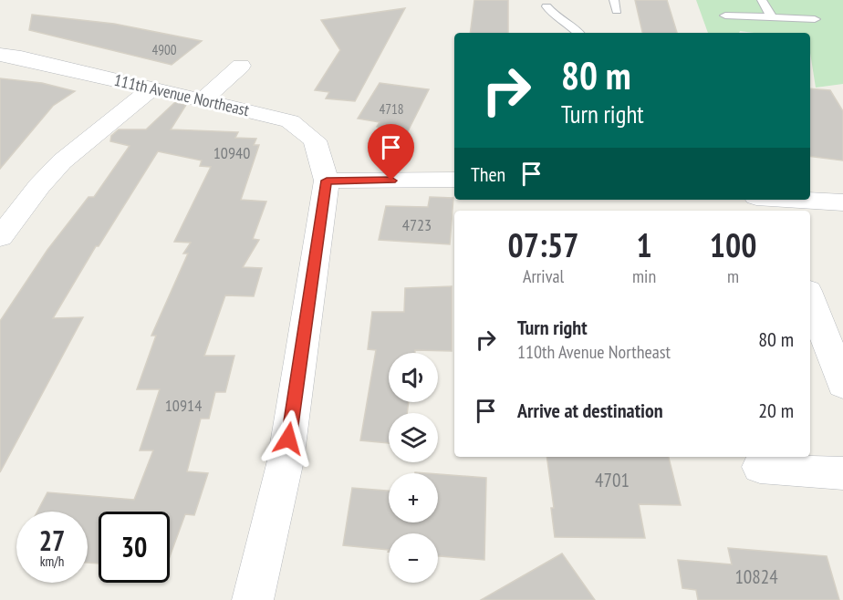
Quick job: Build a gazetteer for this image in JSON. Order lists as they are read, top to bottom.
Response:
{
  "streets": {
    "street": ["111th Avenue Northeast"]
  },
  "house_numbers": [
    "4900",
    "4718",
    "10940",
    "4723",
    "10914",
    "4701",
    "10824"
  ],
  "page": {
    "turn": ["80 m", "Turn right"],
    "then": "Then",
    "eta": [
      "07:57",
      "Arrival",
      "1",
      "min",
      "100",
      "m"
    ],
    "list": [
      {
        "name": "Turn right",
        "note": "110th Avenue Northeast",
        "value": "80 m"
      },
      {
        "name": "Arrive at destination",
        "value": "20 m"
      }
    ],
    "map_buttons": ["+", "−"],
    "speed": "27 km/h",
    "limit": "30"
  }
}
